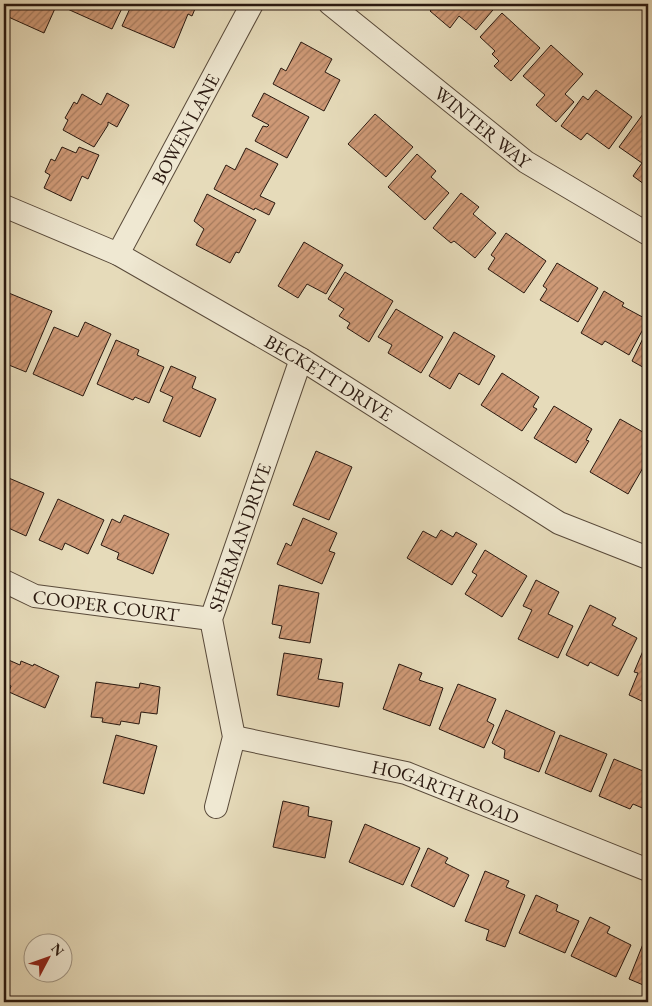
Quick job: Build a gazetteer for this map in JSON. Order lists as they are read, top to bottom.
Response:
{
  "streets": {
    "street": [
      "WINTER WAY",
      "BOWEN LANE",
      "BECKETT DRIVE",
      "SHERMAN DRIVE",
      "COOPER COURT",
      "HOGARTH ROAD"
    ]
  },
  "crossings": [
    ["BOWEN LANE", "BECKETT DRIVE"],
    ["BECKETT DRIVE", "SHERMAN DRIVE"],
    ["SHERMAN DRIVE", "COOPER COURT"],
    ["SHERMAN DRIVE", "HOGARTH ROAD"]
  ],
  "north": "top right"
}
